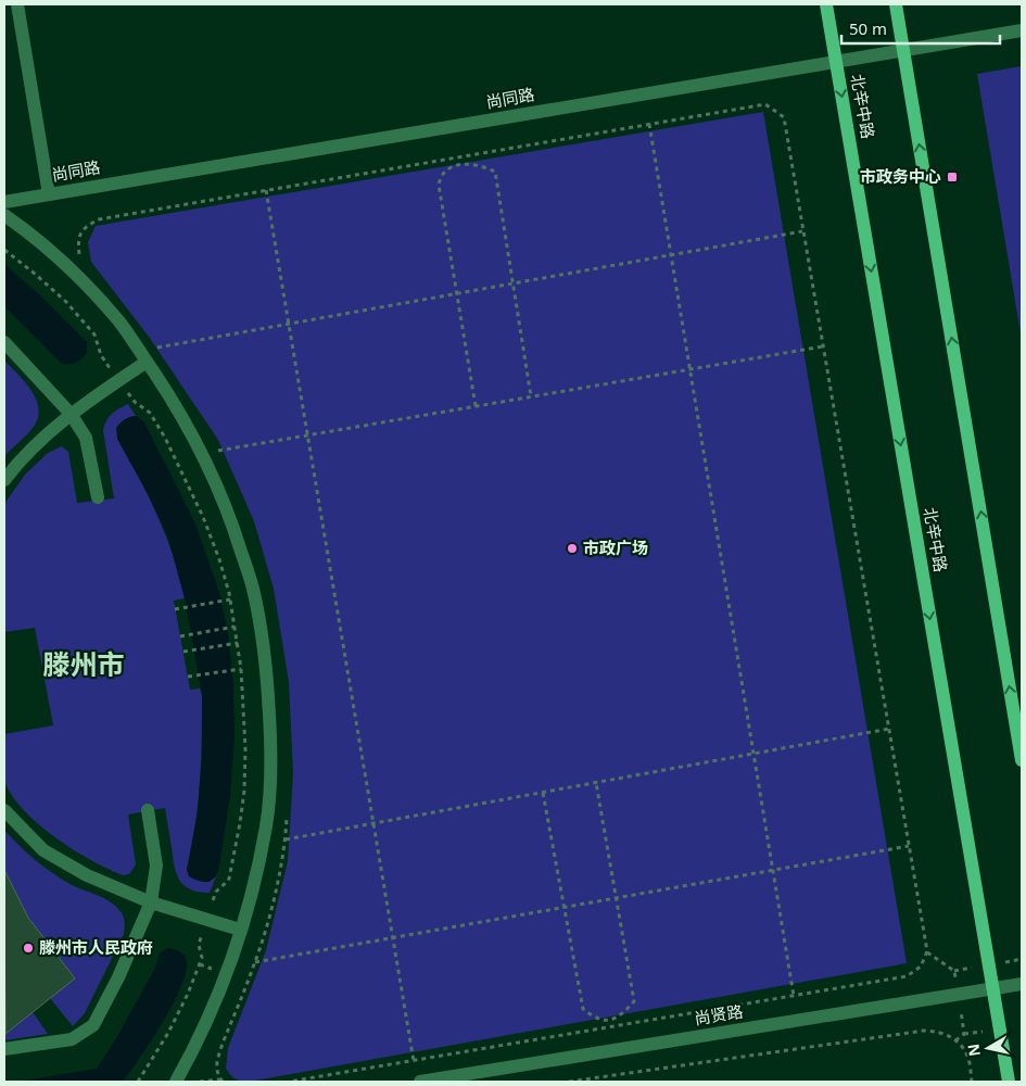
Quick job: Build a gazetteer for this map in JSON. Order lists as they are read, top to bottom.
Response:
{
  "streets": {
    "main road": ["北辛中路"],
    "street": ["尚同路", "尚贤路"]
  },
  "crossings": [
    ["尚同路", "北辛中路"],
    ["北辛中路", "尚贤路"]
  ],
  "districts": ["滕州市"],
  "places": {
    "transit": ["市政务中心"],
    "other": ["市政广场", "滕州市人民政府"]
  },
  "scale_bar": "50 m",
  "north": "left"
}
